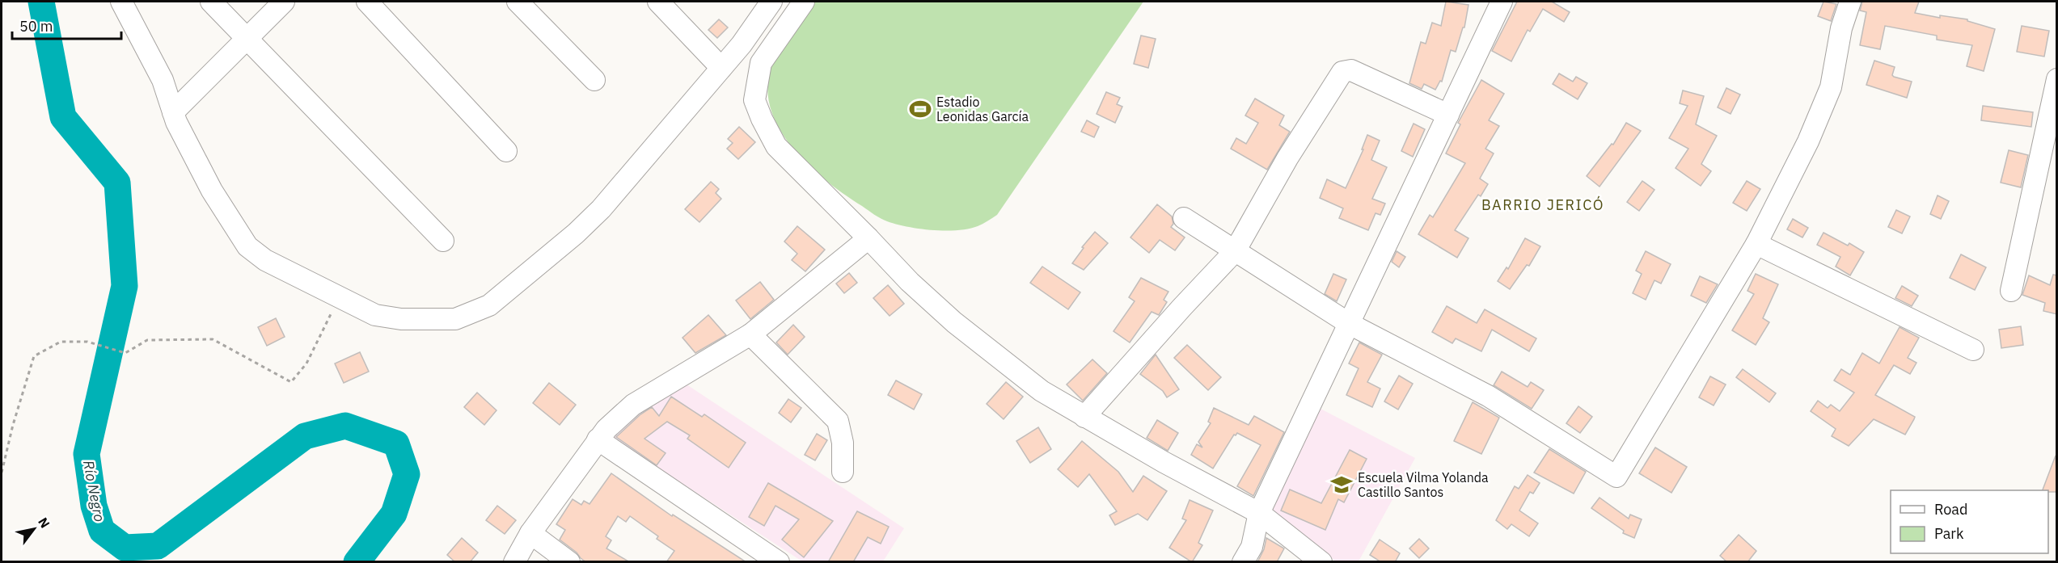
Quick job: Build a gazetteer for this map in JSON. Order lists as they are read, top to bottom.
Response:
{
  "districts": ["BARRIO JERICÓ"],
  "water": ["Río Negro"],
  "places": {
    "sports": ["Estadio Leonidas García"],
    "school or university": ["Escuela Vilma Yolanda Castillo Santos"]
  },
  "legend": ["Road", "Park"],
  "scale_bar": "50 m",
  "north": "top right"
}
